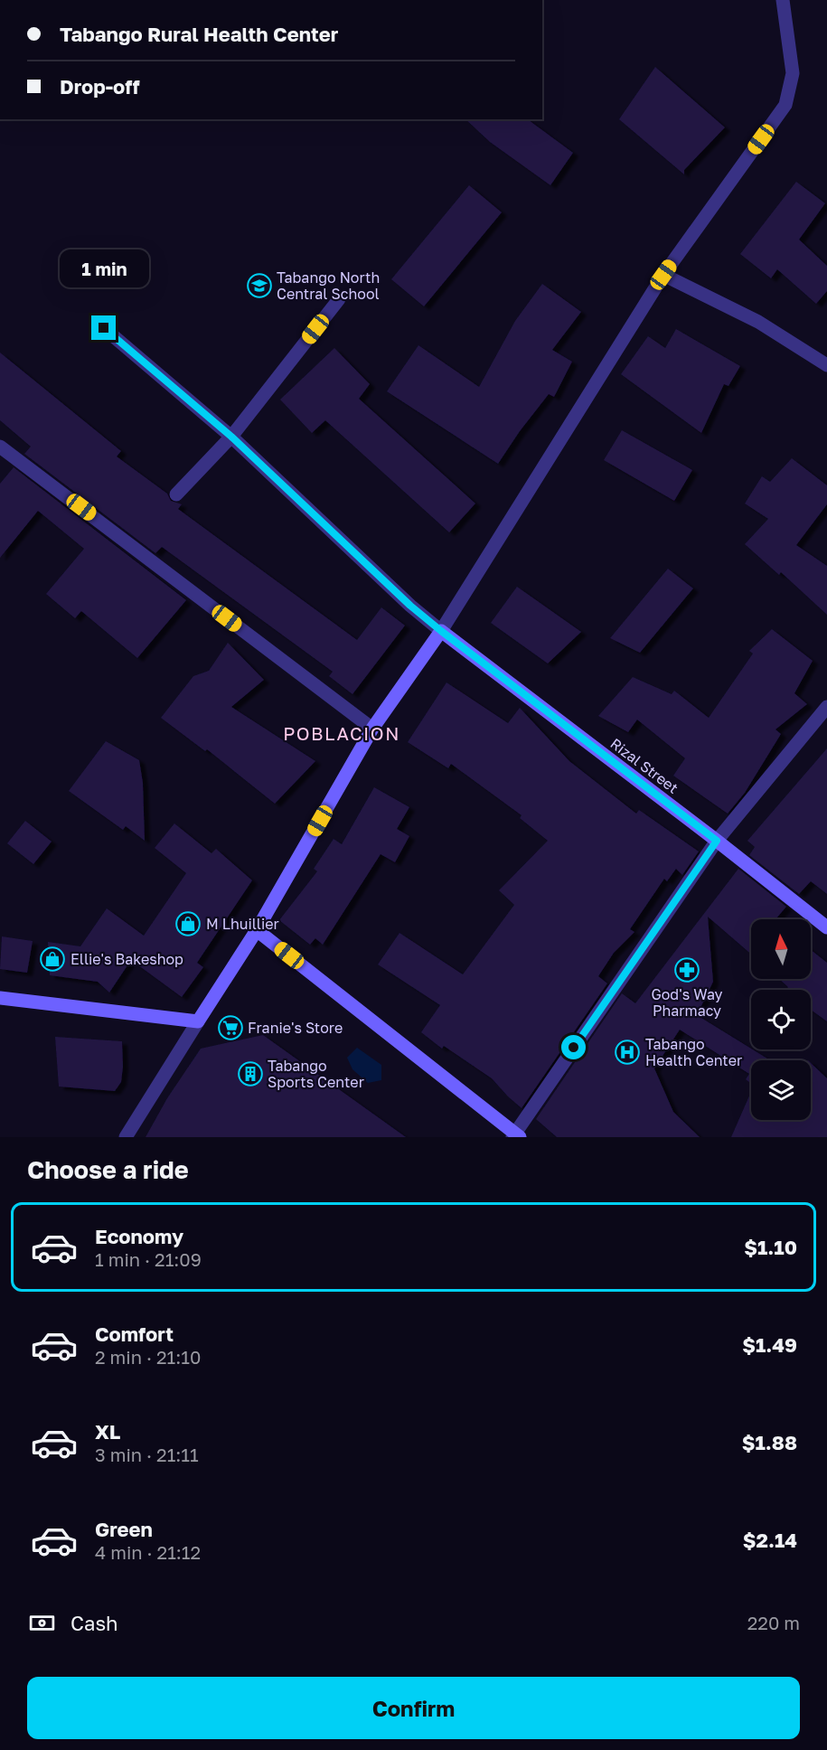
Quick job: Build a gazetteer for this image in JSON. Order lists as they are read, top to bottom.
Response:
{
  "streets": {
    "street": ["Rizal Street"]
  },
  "districts": ["POBLACION"],
  "places": {
    "school or university": ["Tabango North Central School"],
    "shop": ["M Lhuillier", "Ellie's Bakeshop"],
    "pharmacy": ["God's Way Pharmacy"],
    "supermarket": ["Franie's Store"],
    "hospital": ["Tabango Health Center"],
    "building": ["Tabango Sports Center"]
  },
  "north": "top",
  "page": {
    "banner": ["Tabango Rural Health Center", "Drop-off"],
    "bubble": "1 min",
    "heading": "Choose a ride",
    "list": [
      {
        "name": "Economy",
        "note": "1 min · 21:09",
        "value": "$1.10"
      },
      {
        "name": "Comfort",
        "note": "2 min · 21:10",
        "value": "$1.49"
      },
      {
        "name": "XL",
        "note": "3 min · 21:11",
        "value": "$1.88"
      },
      {
        "name": "Green",
        "note": "4 min · 21:12",
        "value": "$2.14"
      }
    ],
    "pay": ["Cash", "220 m"],
    "buttons": "Confirm"
  }
}
